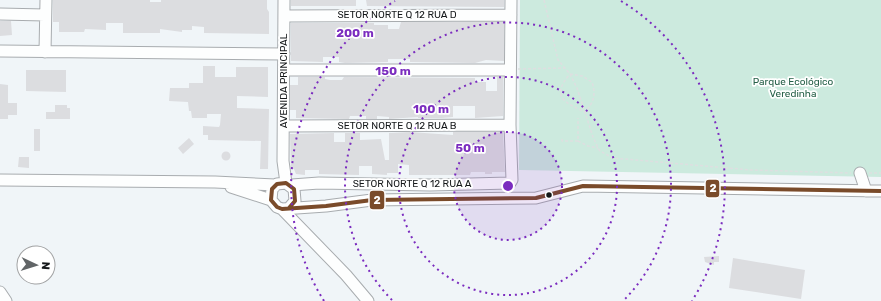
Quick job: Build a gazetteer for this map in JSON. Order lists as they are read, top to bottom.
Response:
{
  "streets": {
    "street": [
      "SETOR NORTE Q 12 RUA D",
      "AVENIDA PRINCIPAL",
      "SETOR NORTE Q 12 RUA B",
      "SETOR NORTE Q 12 RUA A"
    ]
  },
  "crossings": [
    ["SETOR NORTE Q 12 RUA D", "AVENIDA PRINCIPAL"],
    ["AVENIDA PRINCIPAL", "SETOR NORTE Q 12 RUA B"],
    ["AVENIDA PRINCIPAL", "SETOR NORTE Q 12 RUA A"],
    ["SETOR NORTE Q 12 RUA B", "SETOR NORTE Q 12 RUA A"]
  ],
  "parks": ["Parque Ecológico Veredinha"],
  "lines": ["transit line 2"],
  "north": "right",
  "rings": [
    "200 m",
    "150 m",
    "100 m",
    "50 m"
  ]
}
